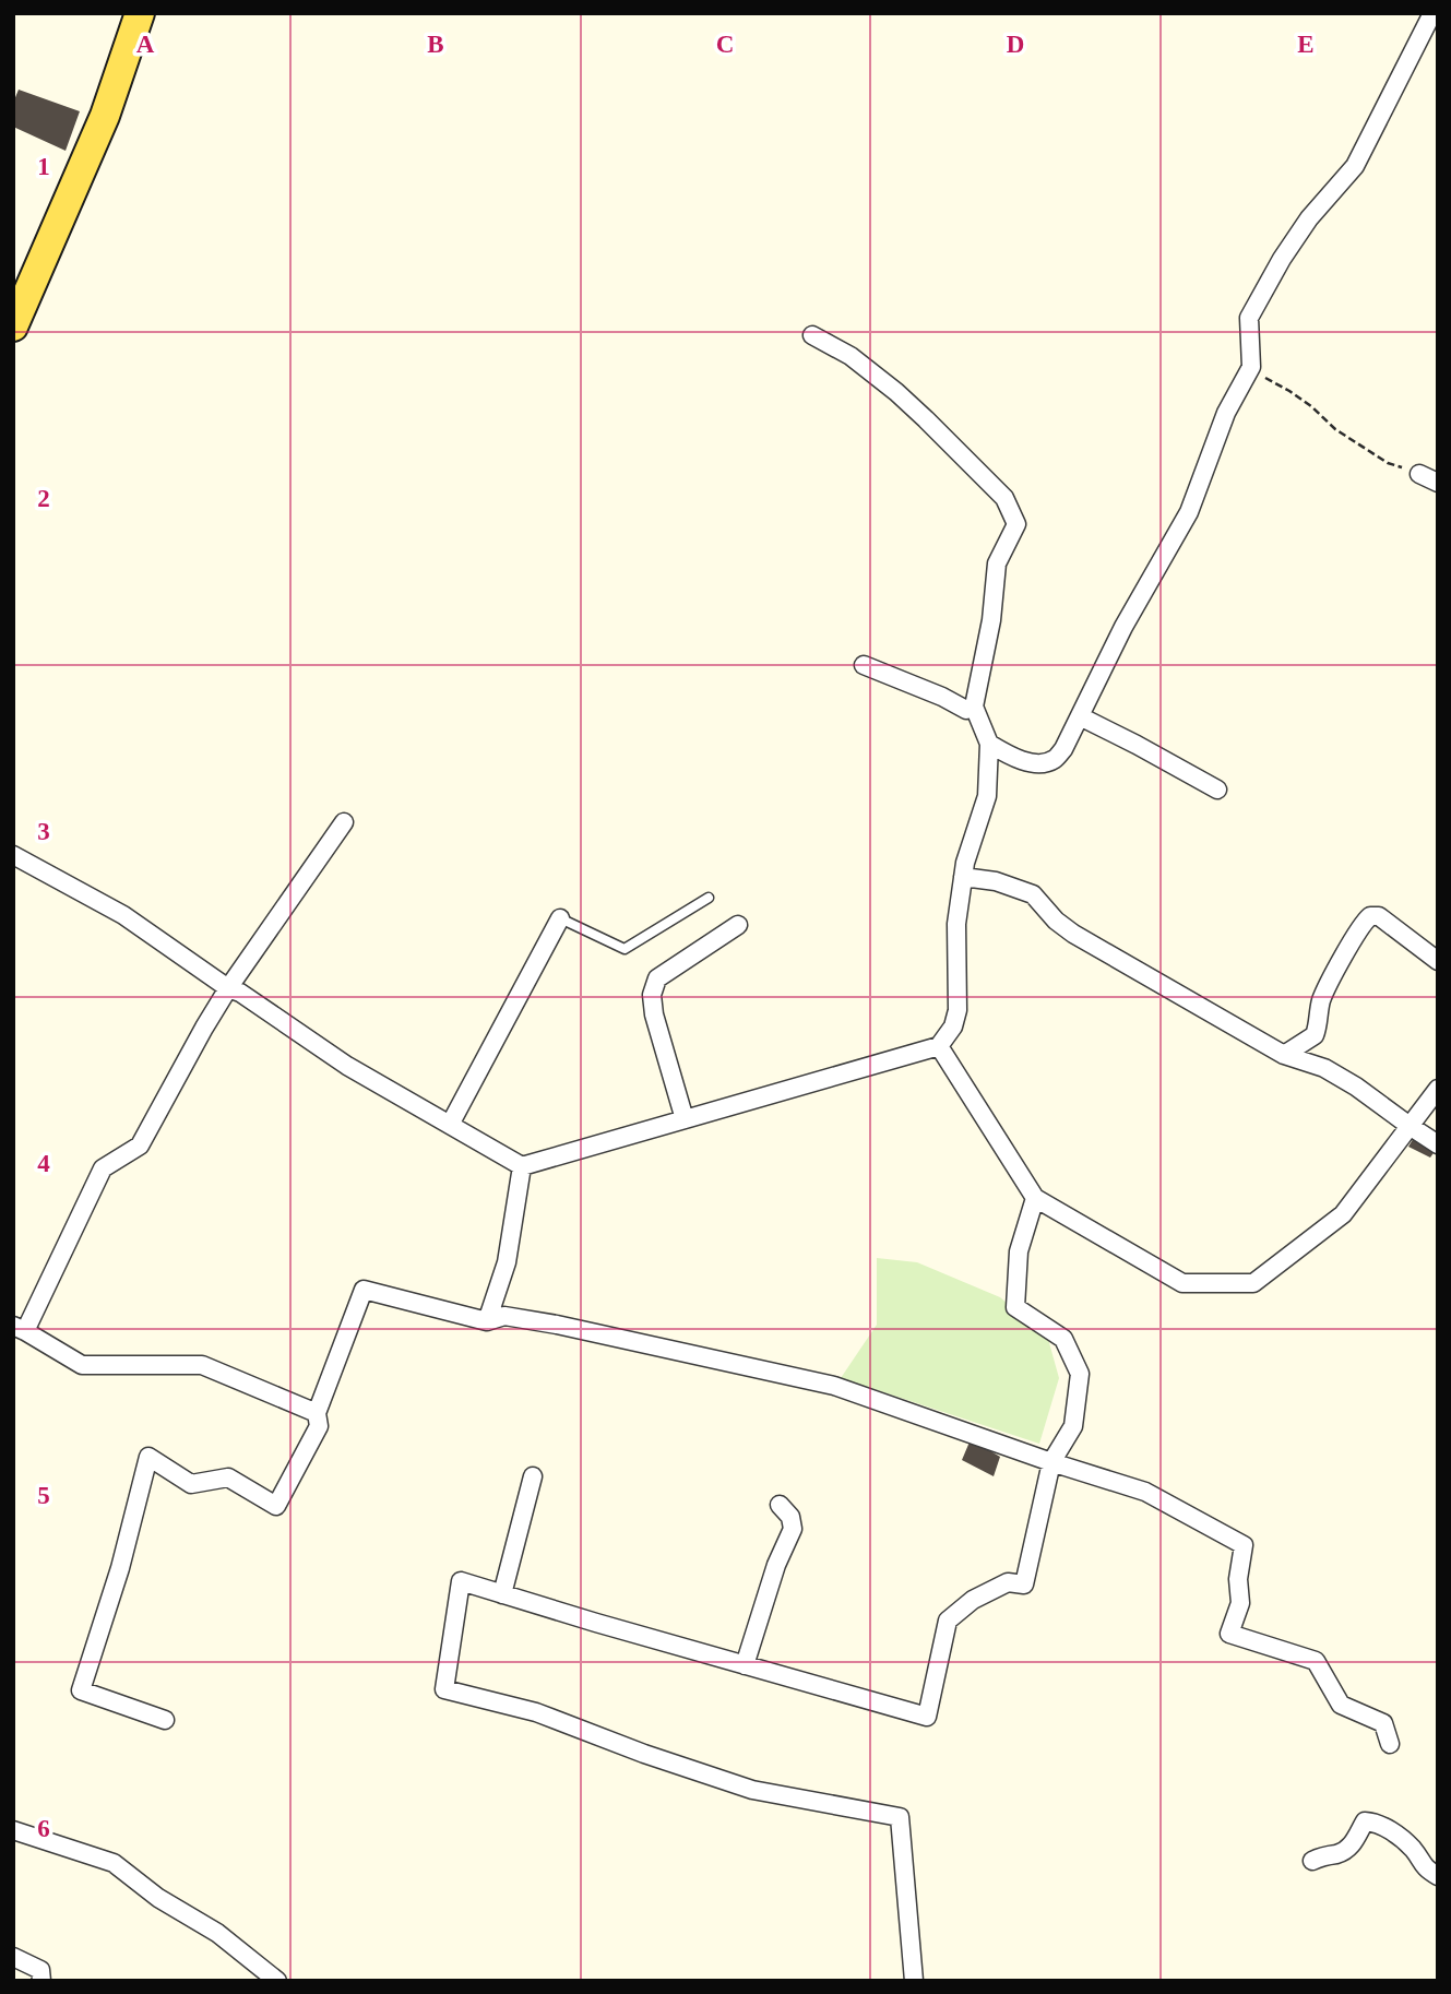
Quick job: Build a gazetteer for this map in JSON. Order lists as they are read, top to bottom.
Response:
{
  "grid": {
    "columns": [
      "A",
      "B",
      "C",
      "D",
      "E"
    ],
    "rows": [
      "1",
      "2",
      "3",
      "4",
      "5",
      "6"
    ]
  }
}
